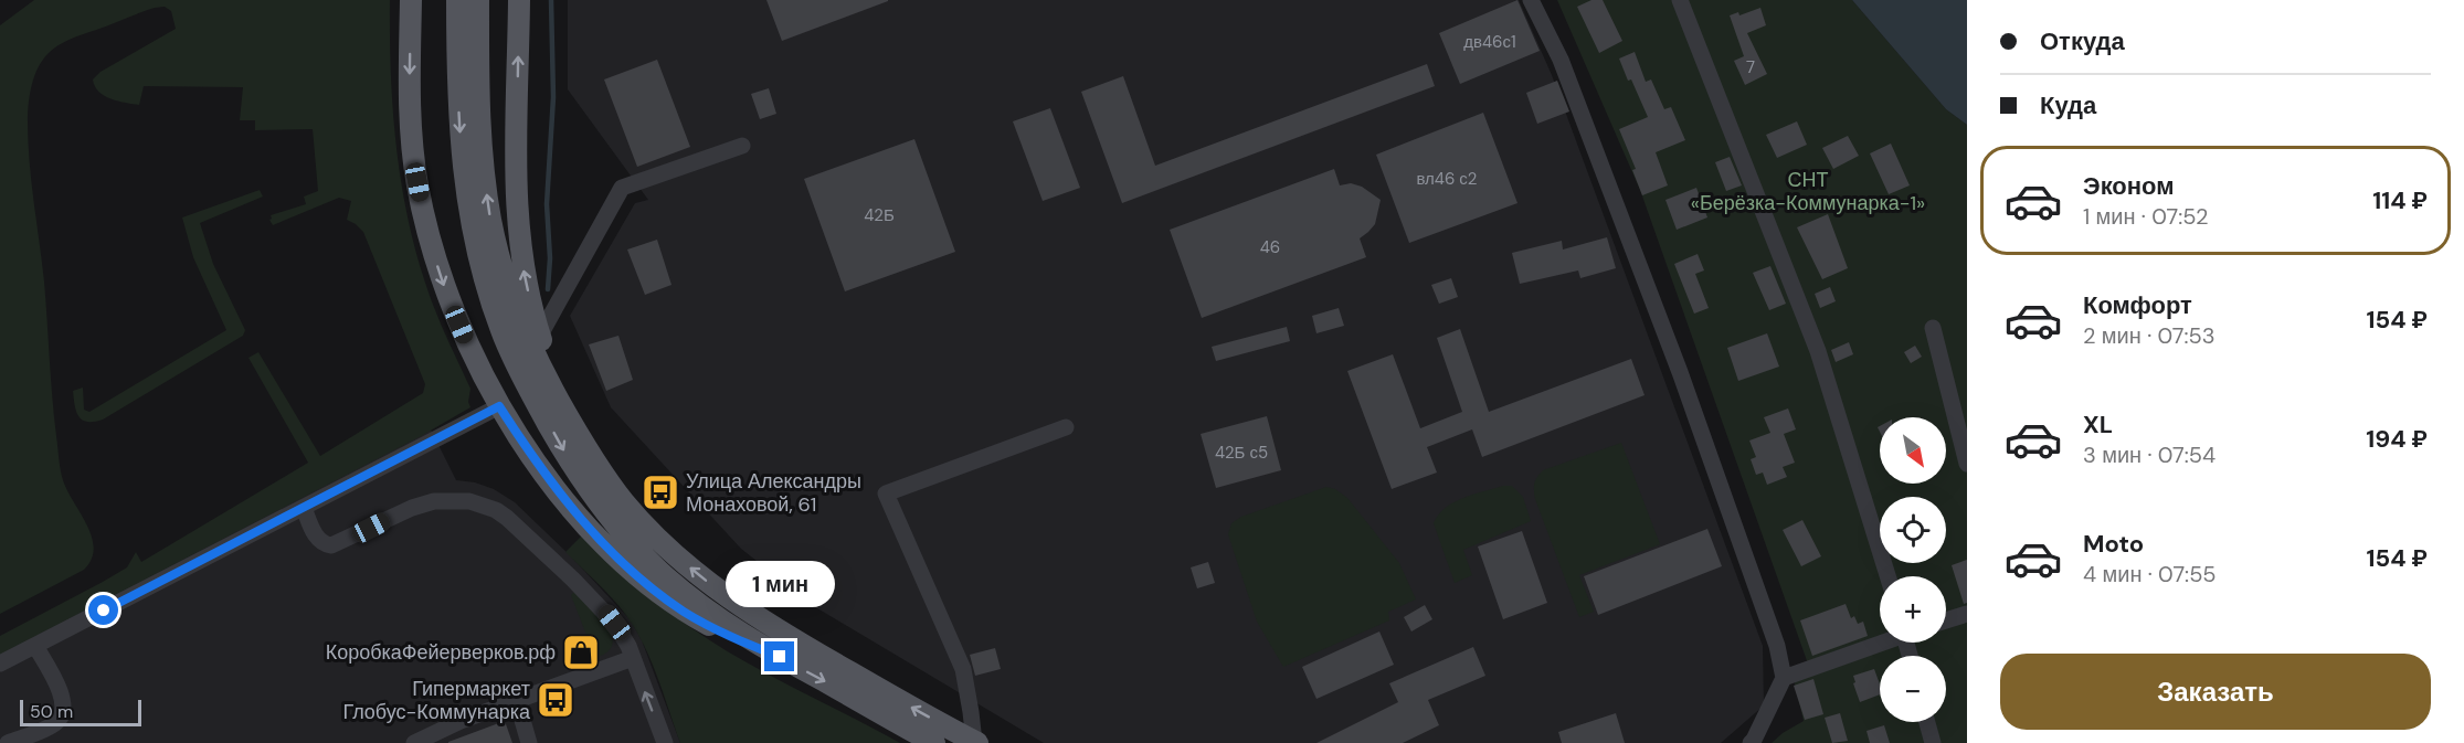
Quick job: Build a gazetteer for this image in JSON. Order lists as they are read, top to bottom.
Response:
{
  "parks": ["СНТ «Берёзка-Коммунарка-1»"],
  "places": {
    "bus stop": ["Улица Александры Монаховой, 61", "Гипермаркет Глобус-Коммунарка"],
    "shop": ["КоробкаФейерверков.рф"]
  },
  "house_numbers": [
    "дв46с1",
    "7",
    "вл46 с2",
    "42Б",
    "46",
    "42Б с5"
  ],
  "scale_bar": "50 m",
  "north": "bottom right",
  "page": {
    "banner": ["Откуда", "Куда"],
    "list": [
      {
        "name": "Эконом",
        "note": "1 мин · 07:52",
        "value": "114 ₽"
      },
      {
        "name": "Комфорт",
        "note": "2 мин · 07:53",
        "value": "154 ₽"
      },
      {
        "name": "XL",
        "note": "3 мин · 07:54",
        "value": "194 ₽"
      },
      {
        "name": "Moto",
        "note": "4 мин · 07:55",
        "value": "154 ₽"
      }
    ],
    "map_buttons": ["+", "−"],
    "bubble": "1 мин",
    "buttons": "Заказать",
    "scale": "50 m"
  }
}
